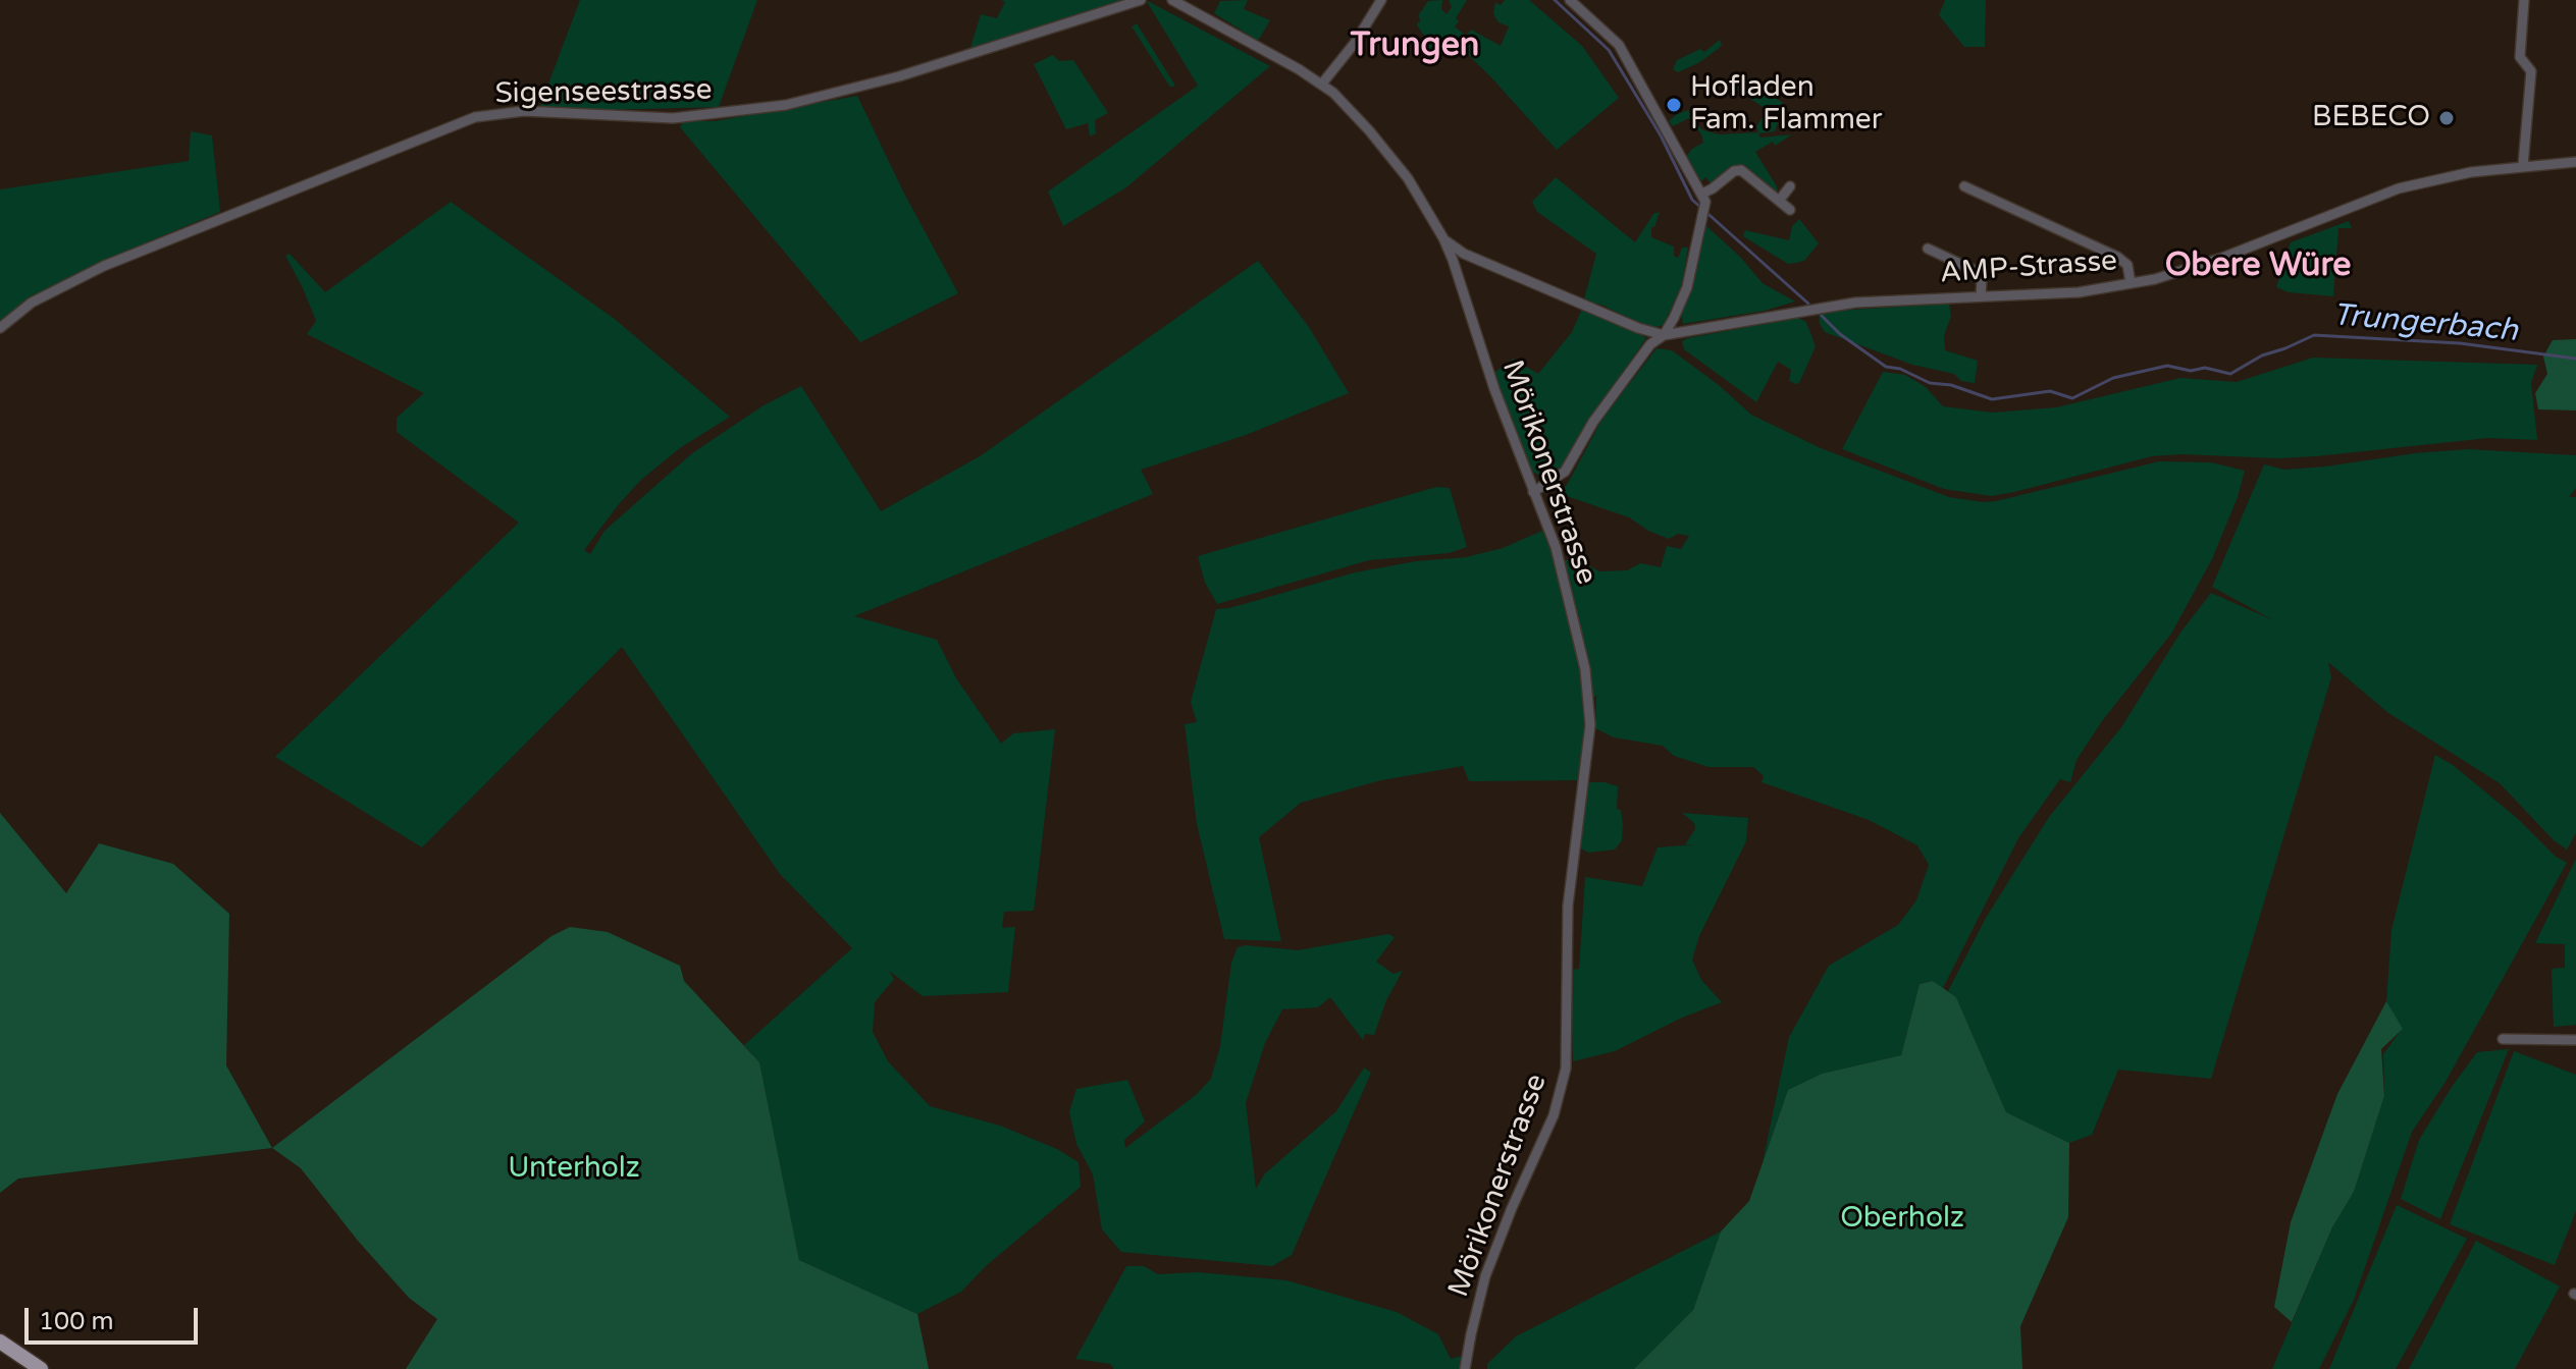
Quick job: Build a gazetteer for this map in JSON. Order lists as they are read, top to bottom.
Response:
{
  "streets": {
    "street": ["Sigenseestrasse", "AMP-Strasse", "Mörikonerstrasse"]
  },
  "crossings": [
    ["AMP-Strasse", "Mörikonerstrasse"]
  ],
  "districts": ["Trungen", "Obere Würe"],
  "water": ["Trungerbach"],
  "parks": ["Unterholz", "Oberholz"],
  "places": ["Hofladen Fam. Flammer", "BEBECO"],
  "scale_bar": "100 m"
}
